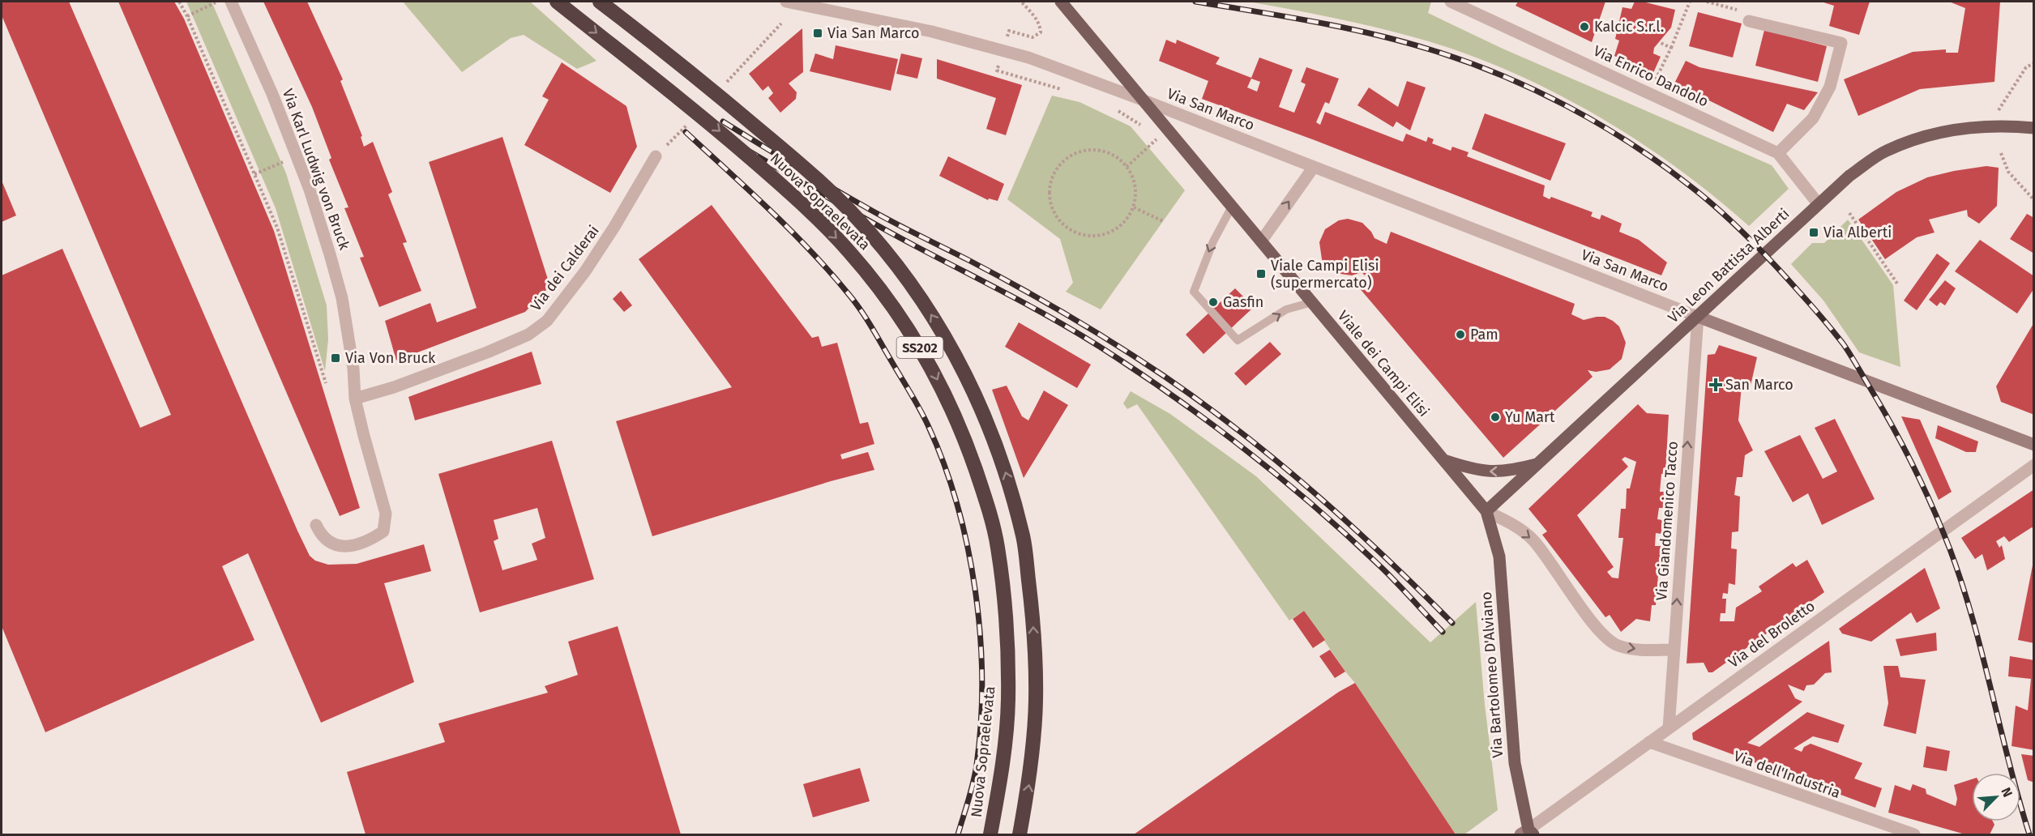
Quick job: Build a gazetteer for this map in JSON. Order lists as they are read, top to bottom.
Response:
{
  "streets": {
    "highway": ["Nuova Sopraelevata", "SS202"],
    "main road": ["Via Leon Battista Alberti", "Viale dei Campi Elisi", "Via Bartolomeo D'Alviano"],
    "street": [
      "Via Enrico Dandolo",
      "Via San Marco",
      "Via Karl Ludwig von Bruck",
      "Via dei Calderai",
      "Via Giandomenico Tacco",
      "Via del Broletto",
      "Via dell'Industria"
    ]
  },
  "crossings": [
    ["Via Enrico Dandolo", "Via Leon Battista Alberti"],
    ["Via San Marco", "Via Leon Battista Alberti"],
    ["Via San Marco", "Viale dei Campi Elisi"],
    ["Via San Marco", "Via Giandomenico Tacco"],
    ["Via Karl Ludwig von Bruck", "Via dei Calderai"],
    ["Via Leon Battista Alberti", "Viale dei Campi Elisi"],
    ["Via Leon Battista Alberti", "Via Giandomenico Tacco"],
    ["Via Leon Battista Alberti", "Via Bartolomeo D'Alviano"],
    ["Viale dei Campi Elisi", "Via Giandomenico Tacco"],
    ["Viale dei Campi Elisi", "Via Bartolomeo D'Alviano"],
    ["Via Giandomenico Tacco", "Via del Broletto"],
    ["Via del Broletto", "Via Bartolomeo D'Alviano"],
    ["Via del Broletto", "Via dell'Industria"]
  ],
  "one_way": ["Via Giandomenico Tacco"],
  "places": {
    "other": [
      "Kalcic S.r.l.",
      "Gasfin",
      "Pam",
      "Yu Mart"
    ],
    "transit": [
      "Via San Marco",
      "Via Alberti",
      "Viale Campi Elisi (supermercato)",
      "Via Von Bruck"
    ],
    "health": ["San Marco"]
  },
  "north": "top right"
}
